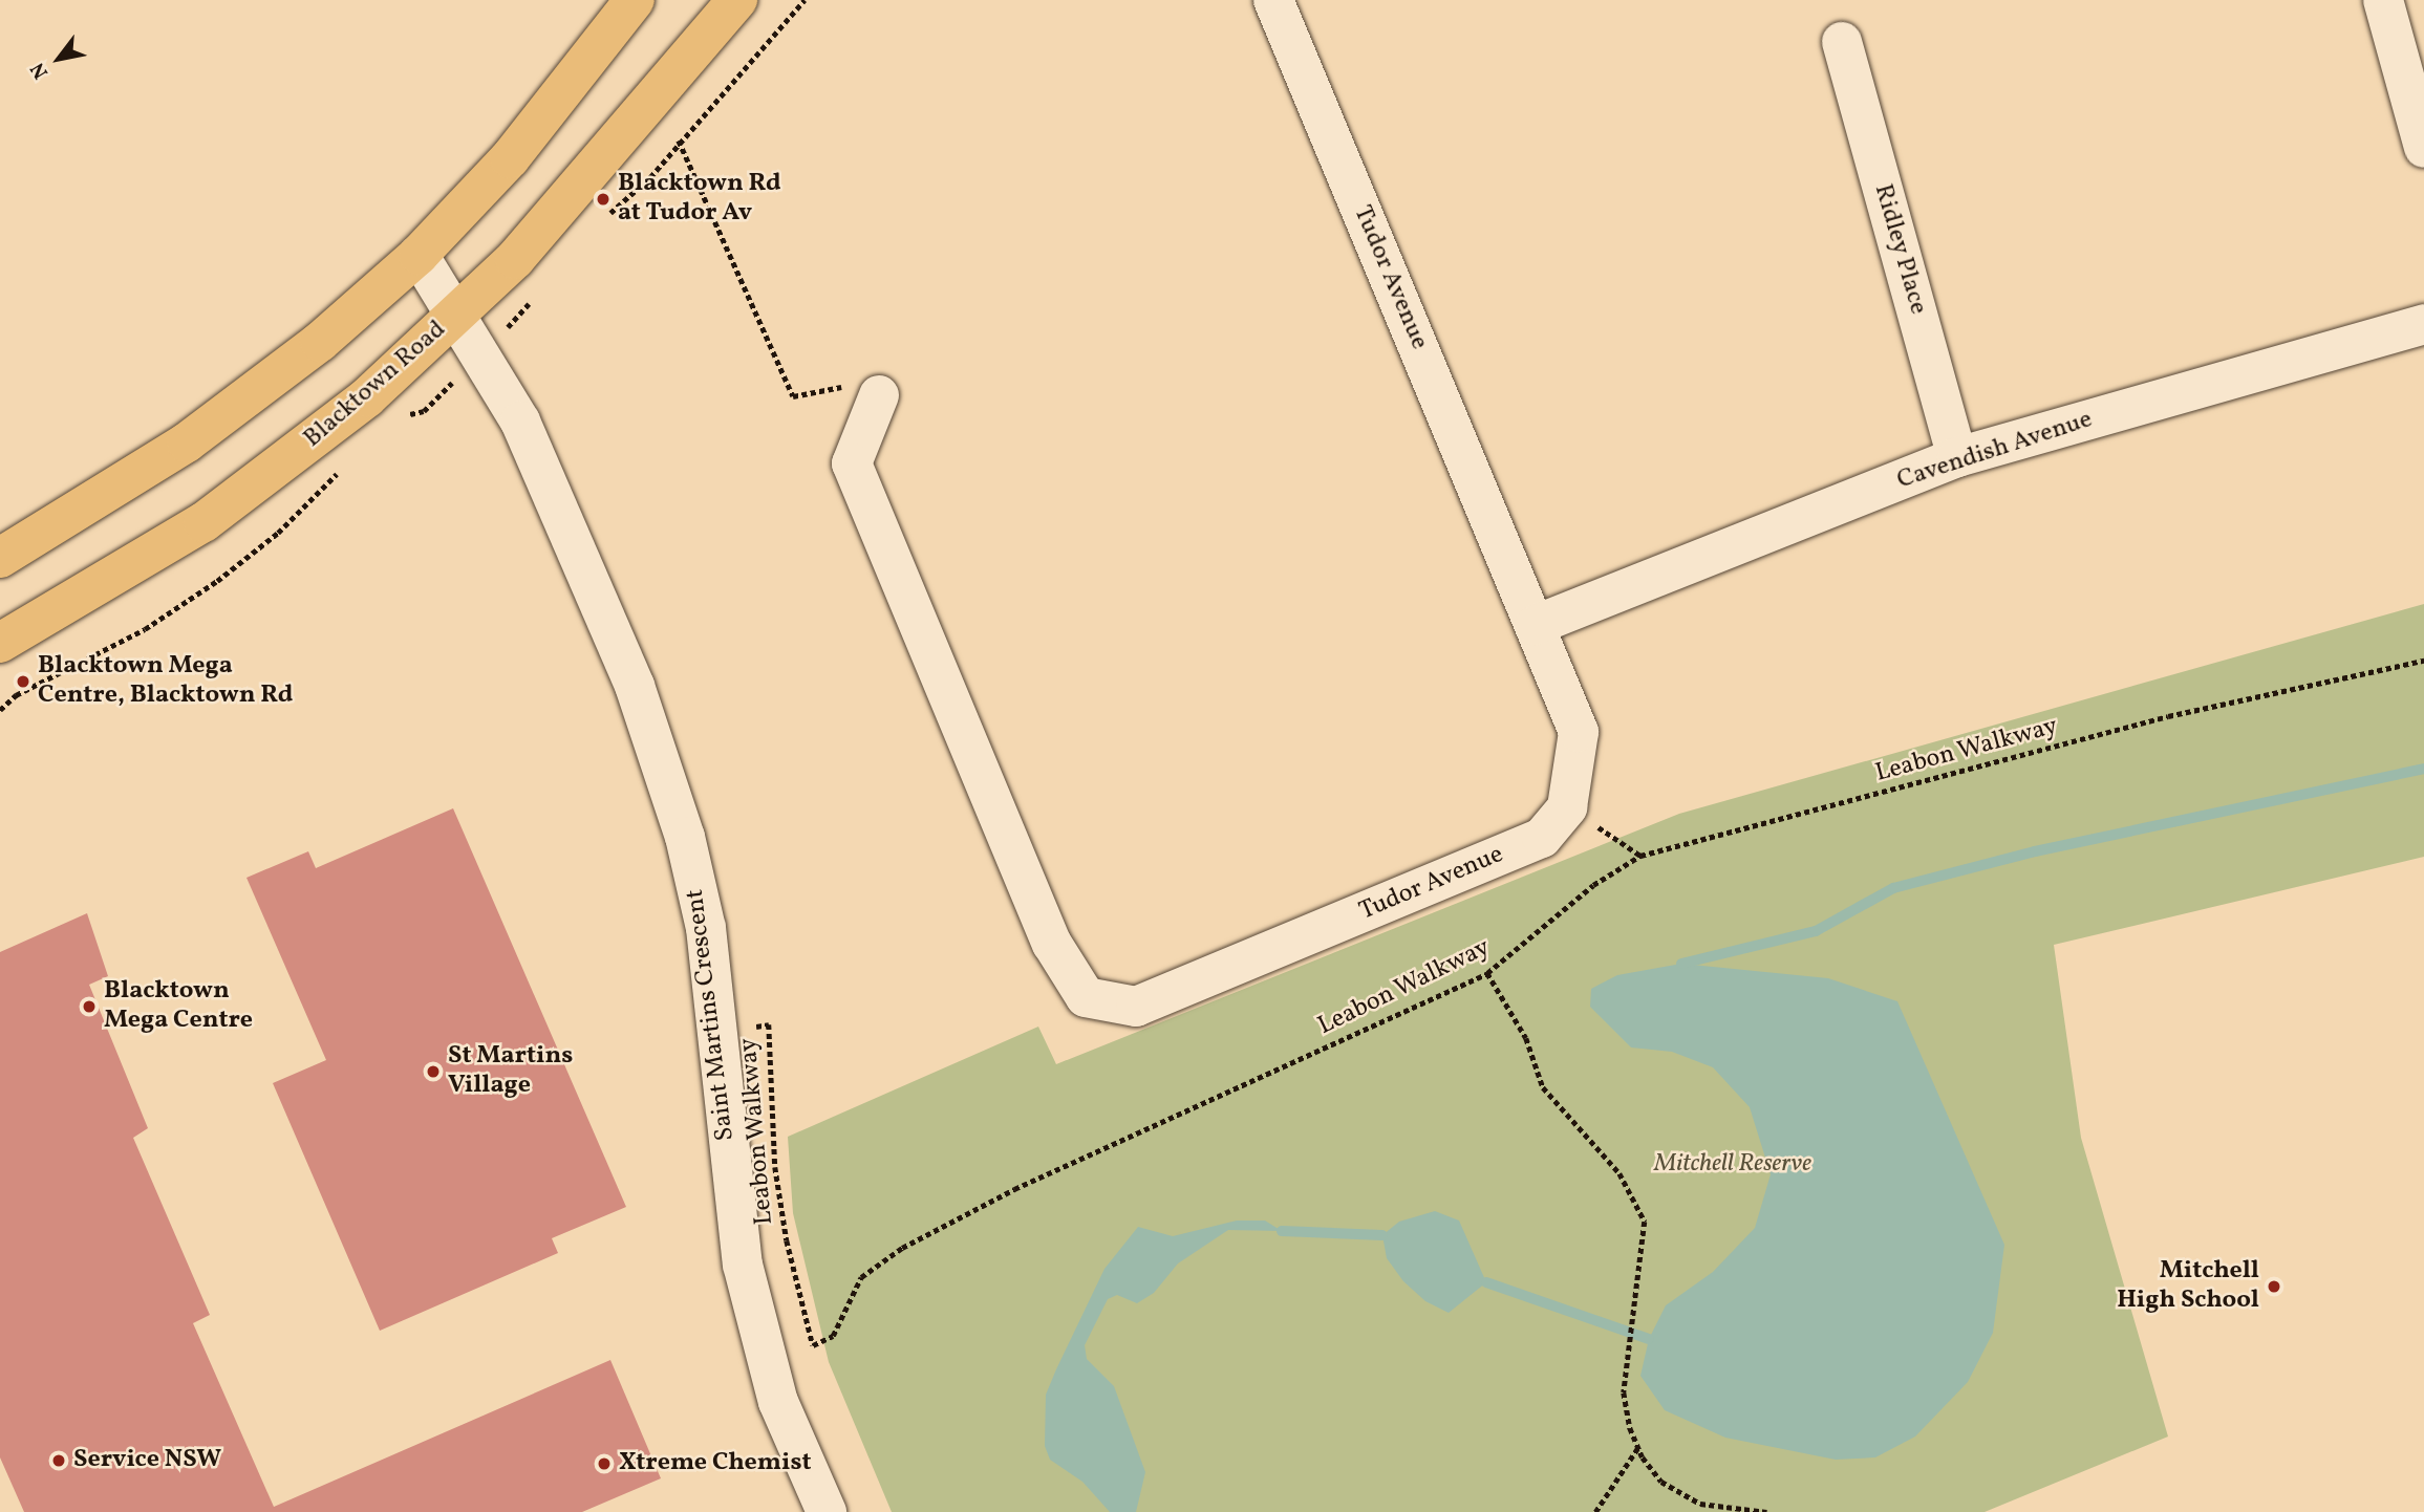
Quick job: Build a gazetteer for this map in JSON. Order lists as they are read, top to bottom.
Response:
{
  "streets": {
    "main road": ["Blacktown Road"],
    "street": [
      "Ridley Place",
      "Tudor Avenue",
      "Cavendish Avenue",
      "Saint Martins Crescent"
    ],
    "path": ["Leabon Walkway"]
  },
  "crossings": [
    ["Ridley Place", "Cavendish Avenue"],
    ["Tudor Avenue", "Cavendish Avenue"],
    ["Blacktown Road", "Saint Martins Crescent"],
    ["Leabon Walkway", "Saint Martins Crescent"]
  ],
  "parks": ["Mitchell Reserve"],
  "places": [
    "Blacktown Rd at Tudor Av",
    "Blacktown Mega Centre, Blacktown Rd",
    "Blacktown Mega Centre",
    "St Martins Village",
    "Mitchell High School",
    "Service NSW",
    "Xtreme Chemist"
  ],
  "north": "bottom left"
}
